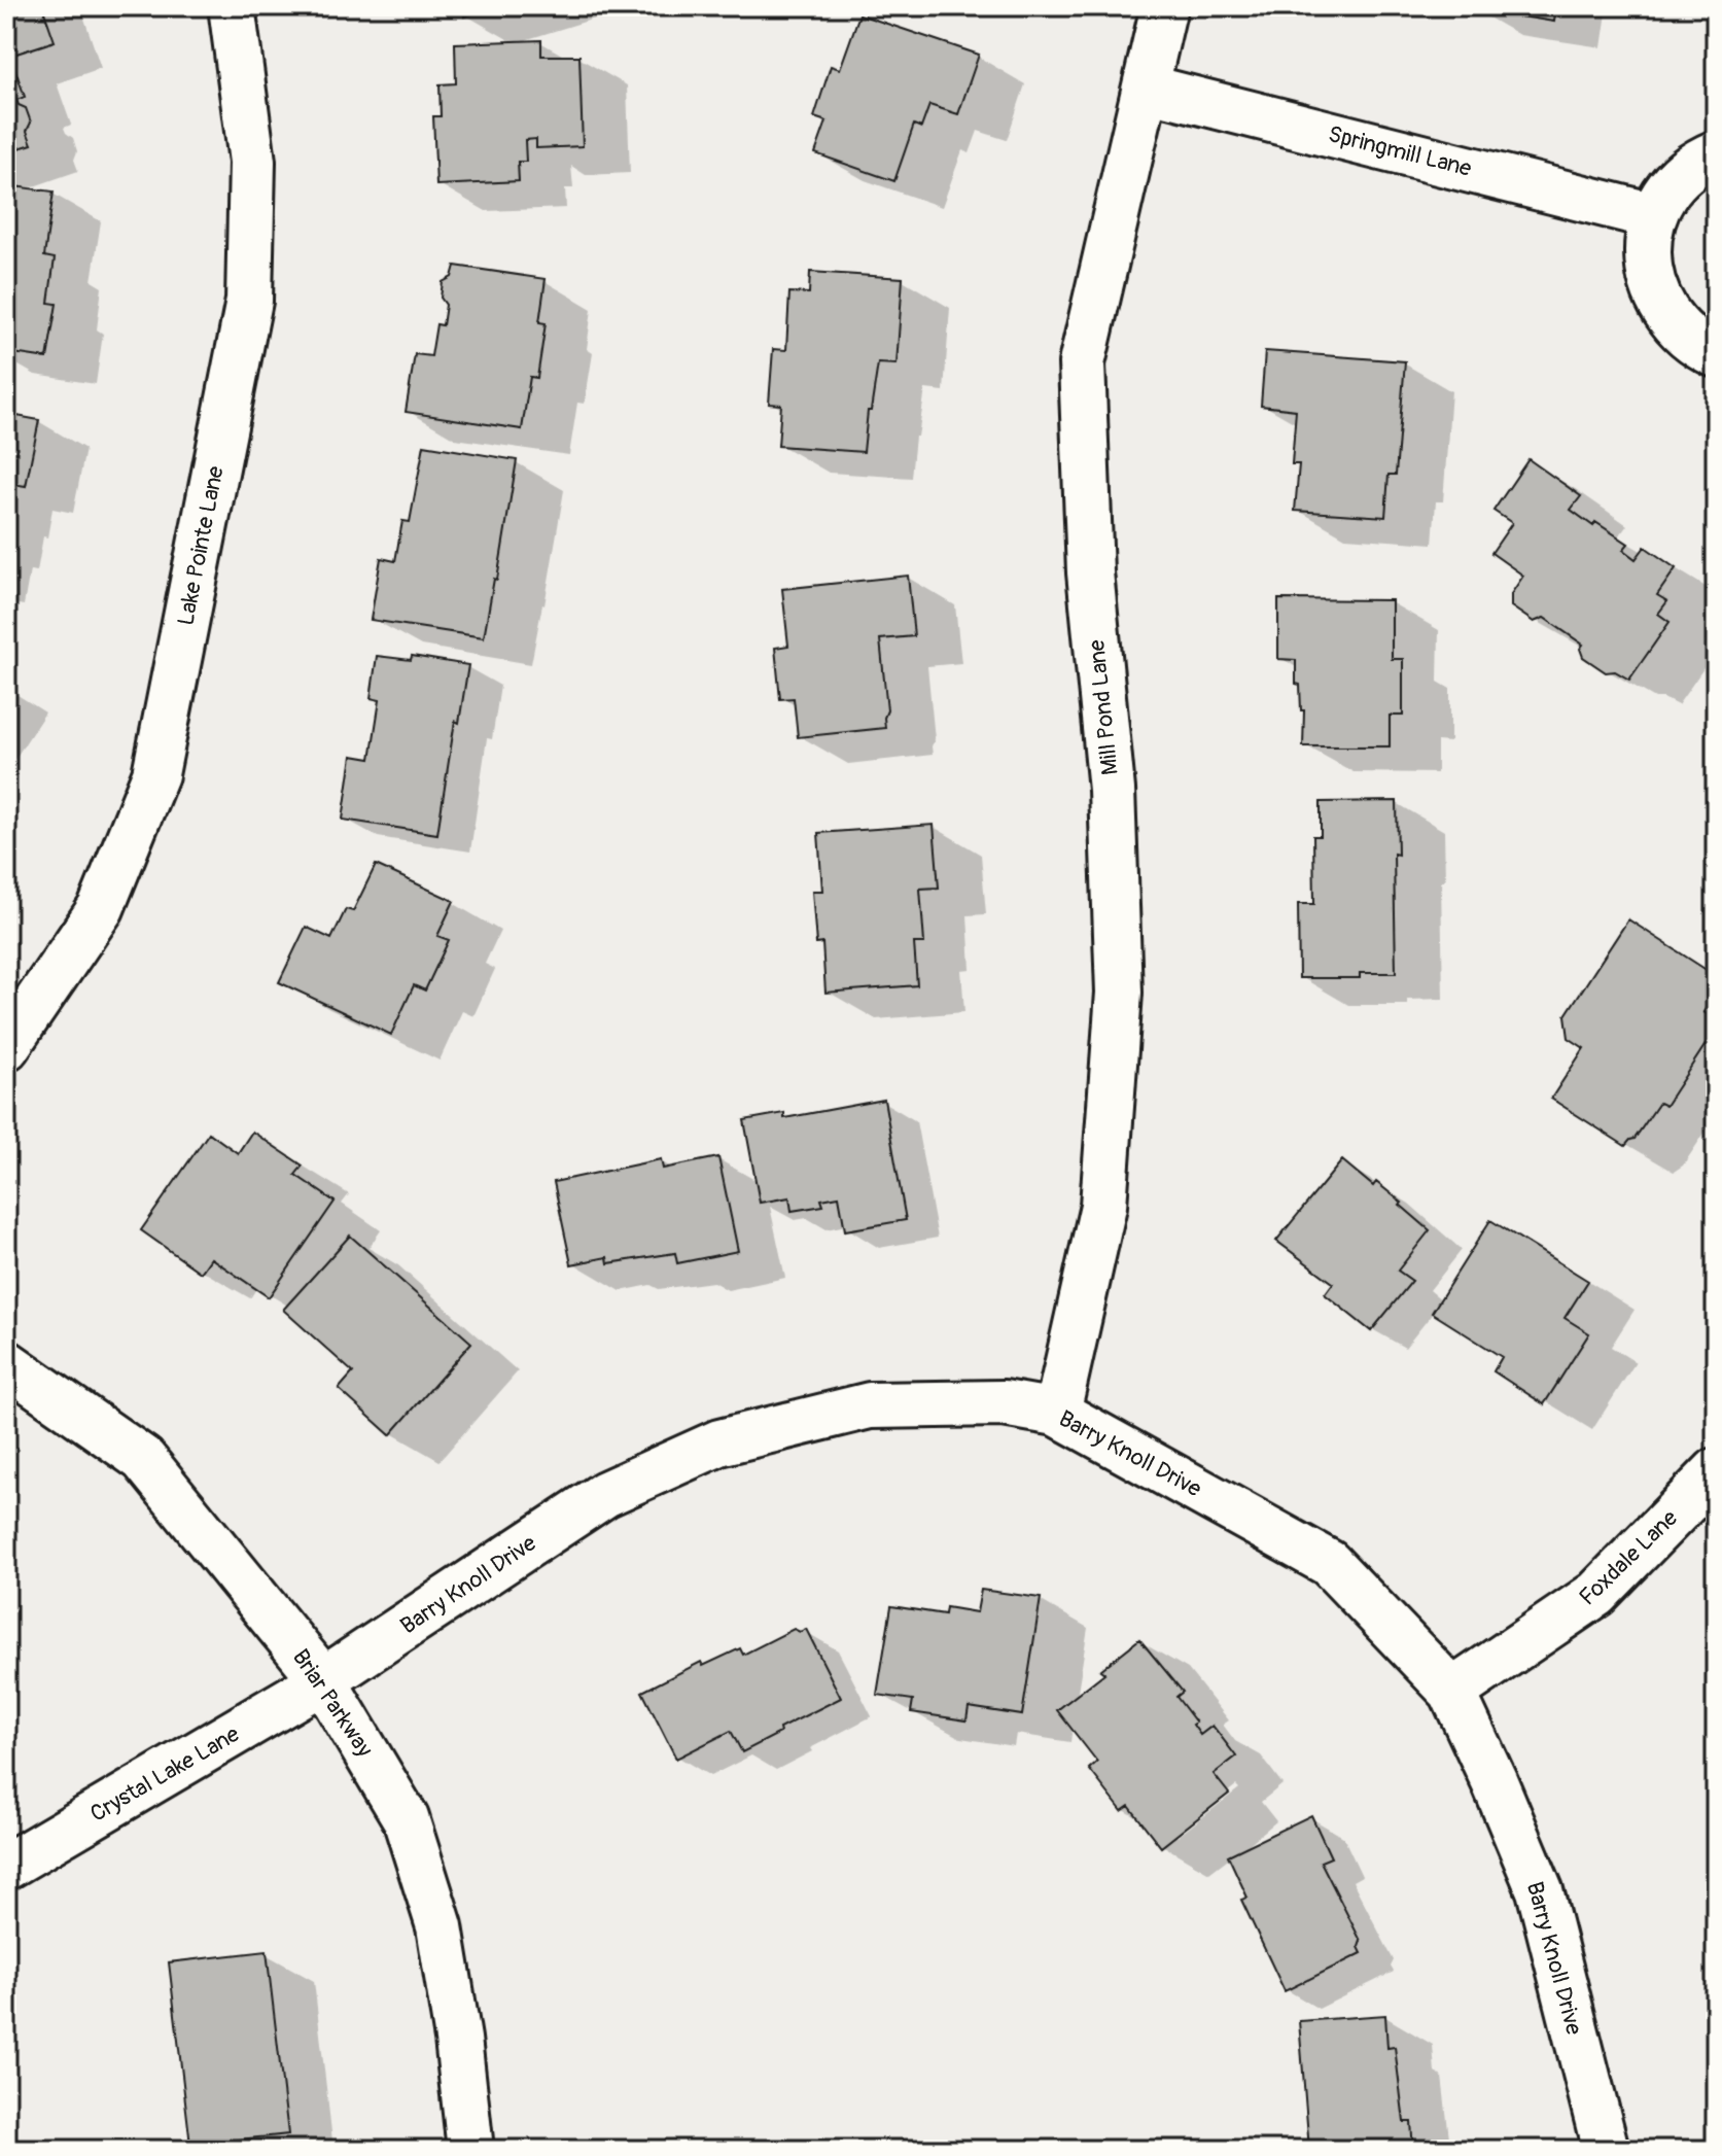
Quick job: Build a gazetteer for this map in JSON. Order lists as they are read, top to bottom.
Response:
{
  "streets": {
    "street": [
      "Springmill Lane",
      "Lake Pointe Lane",
      "Mill Pond Lane",
      "Barry Knoll Drive",
      "Foxdale Lane",
      "Briar Parkway",
      "Crystal Lake Lane"
    ]
  },
  "crossings": [
    ["Springmill Lane", "Mill Pond Lane"],
    ["Mill Pond Lane", "Barry Knoll Drive"],
    ["Barry Knoll Drive", "Foxdale Lane"],
    ["Barry Knoll Drive", "Briar Parkway"],
    ["Barry Knoll Drive", "Crystal Lake Lane"],
    ["Briar Parkway", "Crystal Lake Lane"]
  ]
}
